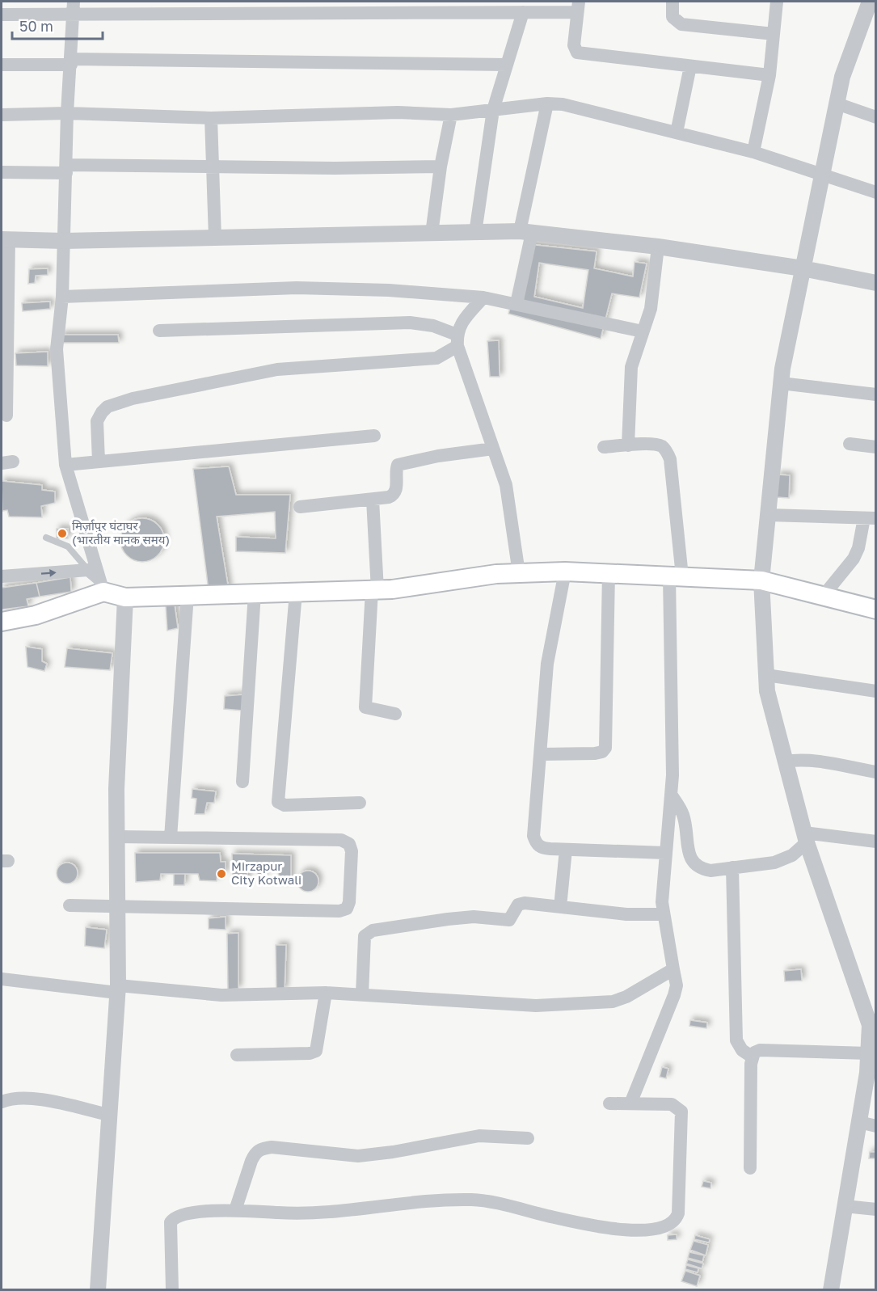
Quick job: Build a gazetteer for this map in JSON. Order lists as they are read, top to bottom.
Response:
{
  "places": ["मिर्ज़ापुर घंटाघर (भारतीय मानक समय)", "Mirzapur City Kotwali"],
  "scale_bar": "50 m"
}
